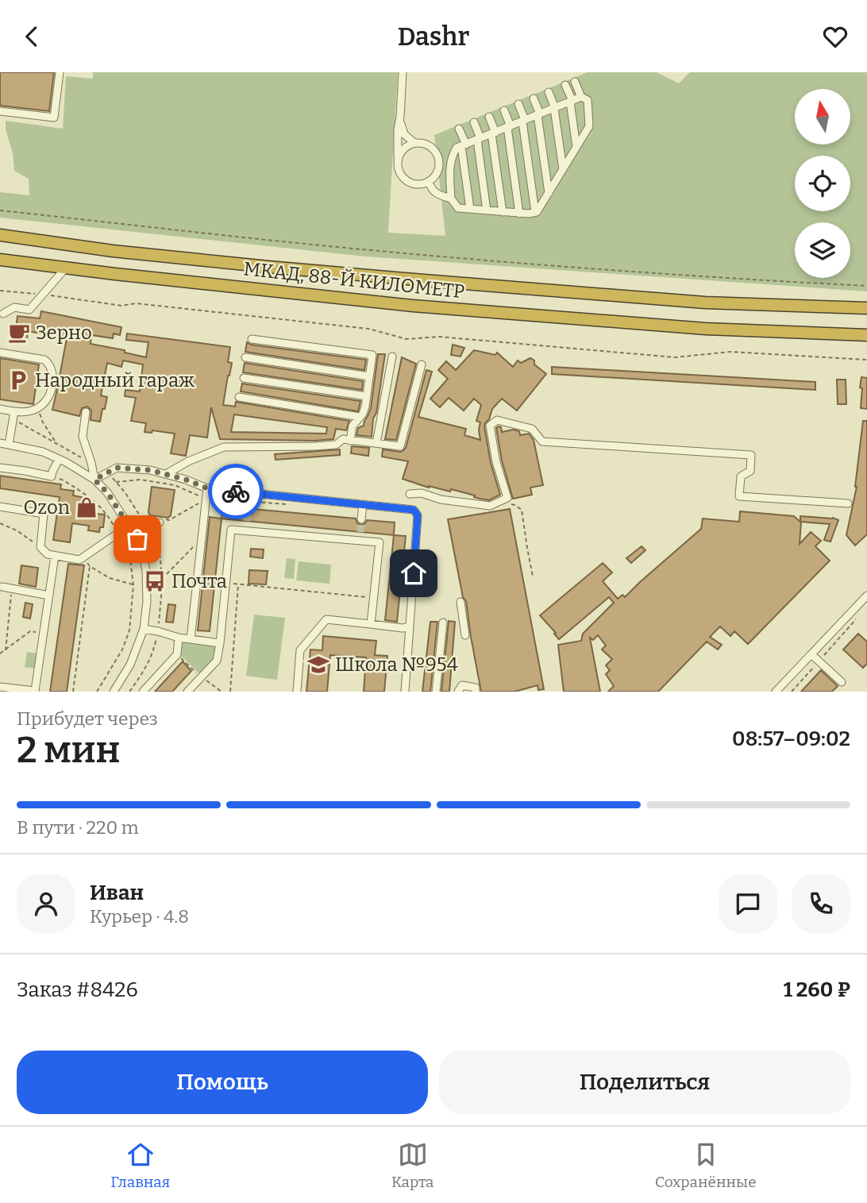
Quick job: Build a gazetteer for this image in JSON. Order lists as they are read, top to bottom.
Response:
{
  "streets": {
    "highway": ["МКАД, 88-Й КИЛОМЕТР"]
  },
  "places": {
    "cafe": ["Зерно"],
    "parking": ["Народный гараж"],
    "shop": ["Ozon"],
    "bus stop": ["Почта"],
    "school or university": ["Школа №954"]
  },
  "north": "top",
  "page": {
    "header": "Dashr",
    "heading": ["2 мин", "Прибудет через", "08:57–09:02"],
    "panel": [
      "Иван",
      "Курьер · 4.8",
      "Заказ #8426",
      "1 260 ₽"
    ],
    "bar": "В пути · 220 m",
    "buttons": ["Помощь", "Поделиться"],
    "tabs": ["Главная", "Карта", "Сохранённые"]
  }
}
